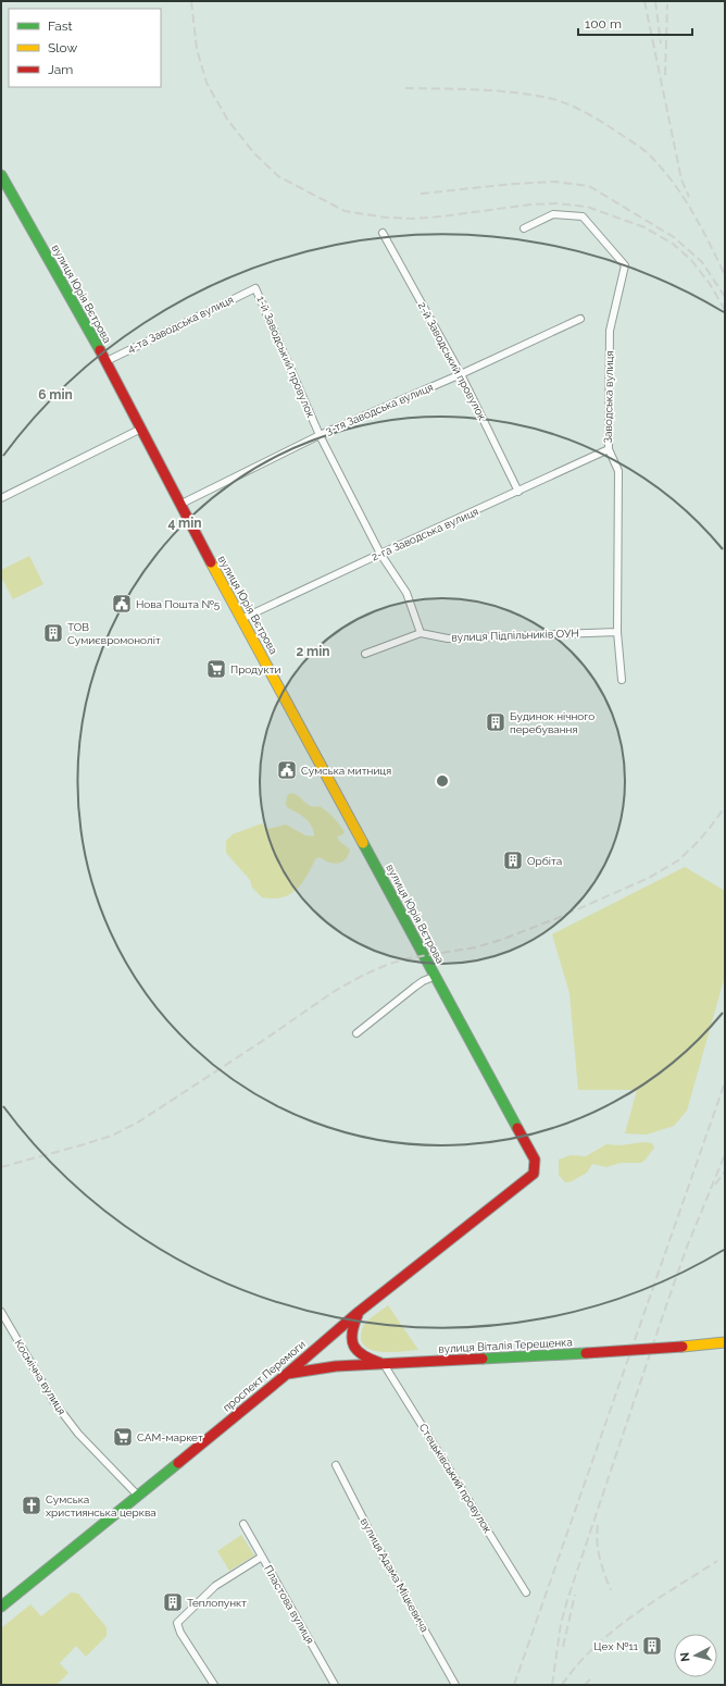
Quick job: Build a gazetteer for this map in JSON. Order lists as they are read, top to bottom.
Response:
{
  "streets": {
    "street": [
      "вулиця Юрія Вєтрова",
      "4-та Заводська вулиця",
      "1-й Заводський провулок",
      "2-й Заводський провулок",
      "Заводська вулиця",
      "3-тя Заводська вулиця",
      "2-га Заводська вулиця",
      "вулиця Підпільників ОУН",
      "вулиця Віталія Терещенка",
      "проспект Перемоги",
      "Космічна вулиця",
      "Стецьківський провулок",
      "вулиця Адама Міцкевича",
      "Пластова вулиця"
    ]
  },
  "crossings": [
    ["вулиця Юрія Вєтрова", "4-та Заводська вулиця"],
    ["вулиця Юрія Вєтрова", "3-тя Заводська вулиця"],
    ["вулиця Юрія Вєтрова", "2-га Заводська вулиця"],
    ["вулиця Юрія Вєтрова", "проспект Перемоги"],
    ["4-та Заводська вулиця", "1-й Заводський провулок"],
    ["1-й Заводський провулок", "3-тя Заводська вулиця"],
    ["1-й Заводський провулок", "2-га Заводська вулиця"],
    ["1-й Заводський провулок", "вулиця Підпільників ОУН"],
    ["2-й Заводський провулок", "3-тя Заводська вулиця"],
    ["2-й Заводський провулок", "2-га Заводська вулиця"],
    ["Заводська вулиця", "2-га Заводська вулиця"],
    ["Заводська вулиця", "вулиця Підпільників ОУН"],
    ["вулиця Віталія Терещенка", "проспект Перемоги"],
    ["вулиця Віталія Терещенка", "Стецьківський провулок"],
    ["проспект Перемоги", "Космічна вулиця"]
  ],
  "places": {
    "public building": ["Нова Пошта №5", "Сумська митниця"],
    "building": [
      "ТОВ Сумиєвромоноліт",
      "Будинок нічного перебування",
      "Орбіта",
      "Теплопункт",
      "Цех №11"
    ],
    "supermarket": ["Продукти", "САМ-маркет"],
    "church": ["Сумська християнська церква"]
  },
  "legend": ["Fast", "Slow", "Jam"],
  "scale_bar": "100 m",
  "north": "left",
  "rings": ["6 min", "4 min", "2 min"]
}
